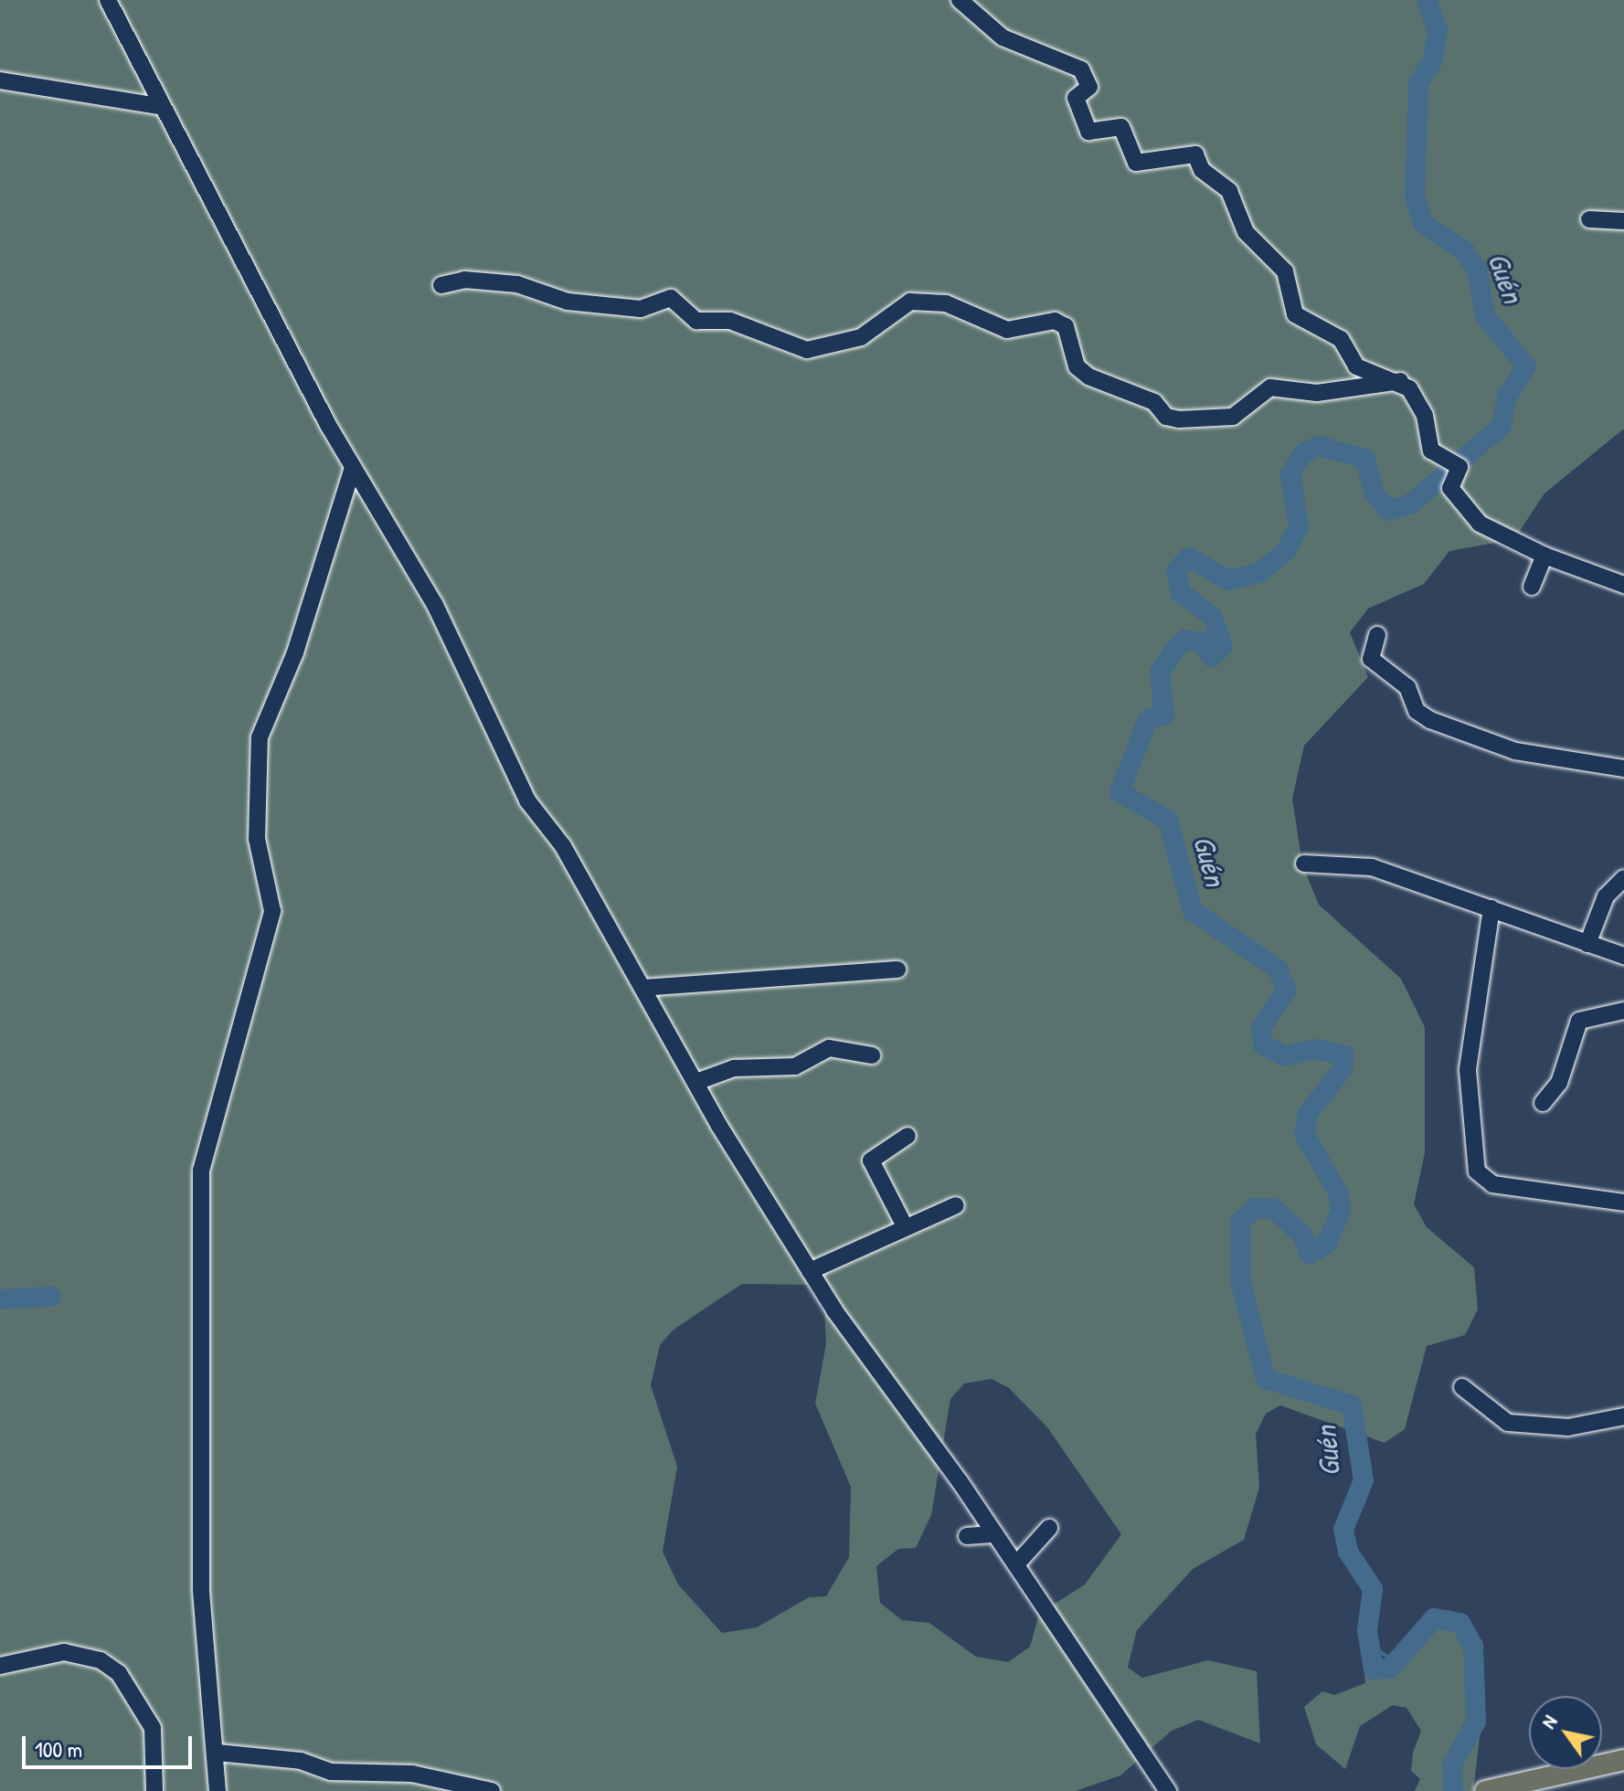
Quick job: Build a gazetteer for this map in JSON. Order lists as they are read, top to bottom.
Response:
{
  "water": ["Guén"],
  "scale_bar": "100 m",
  "north": "top left"
}
